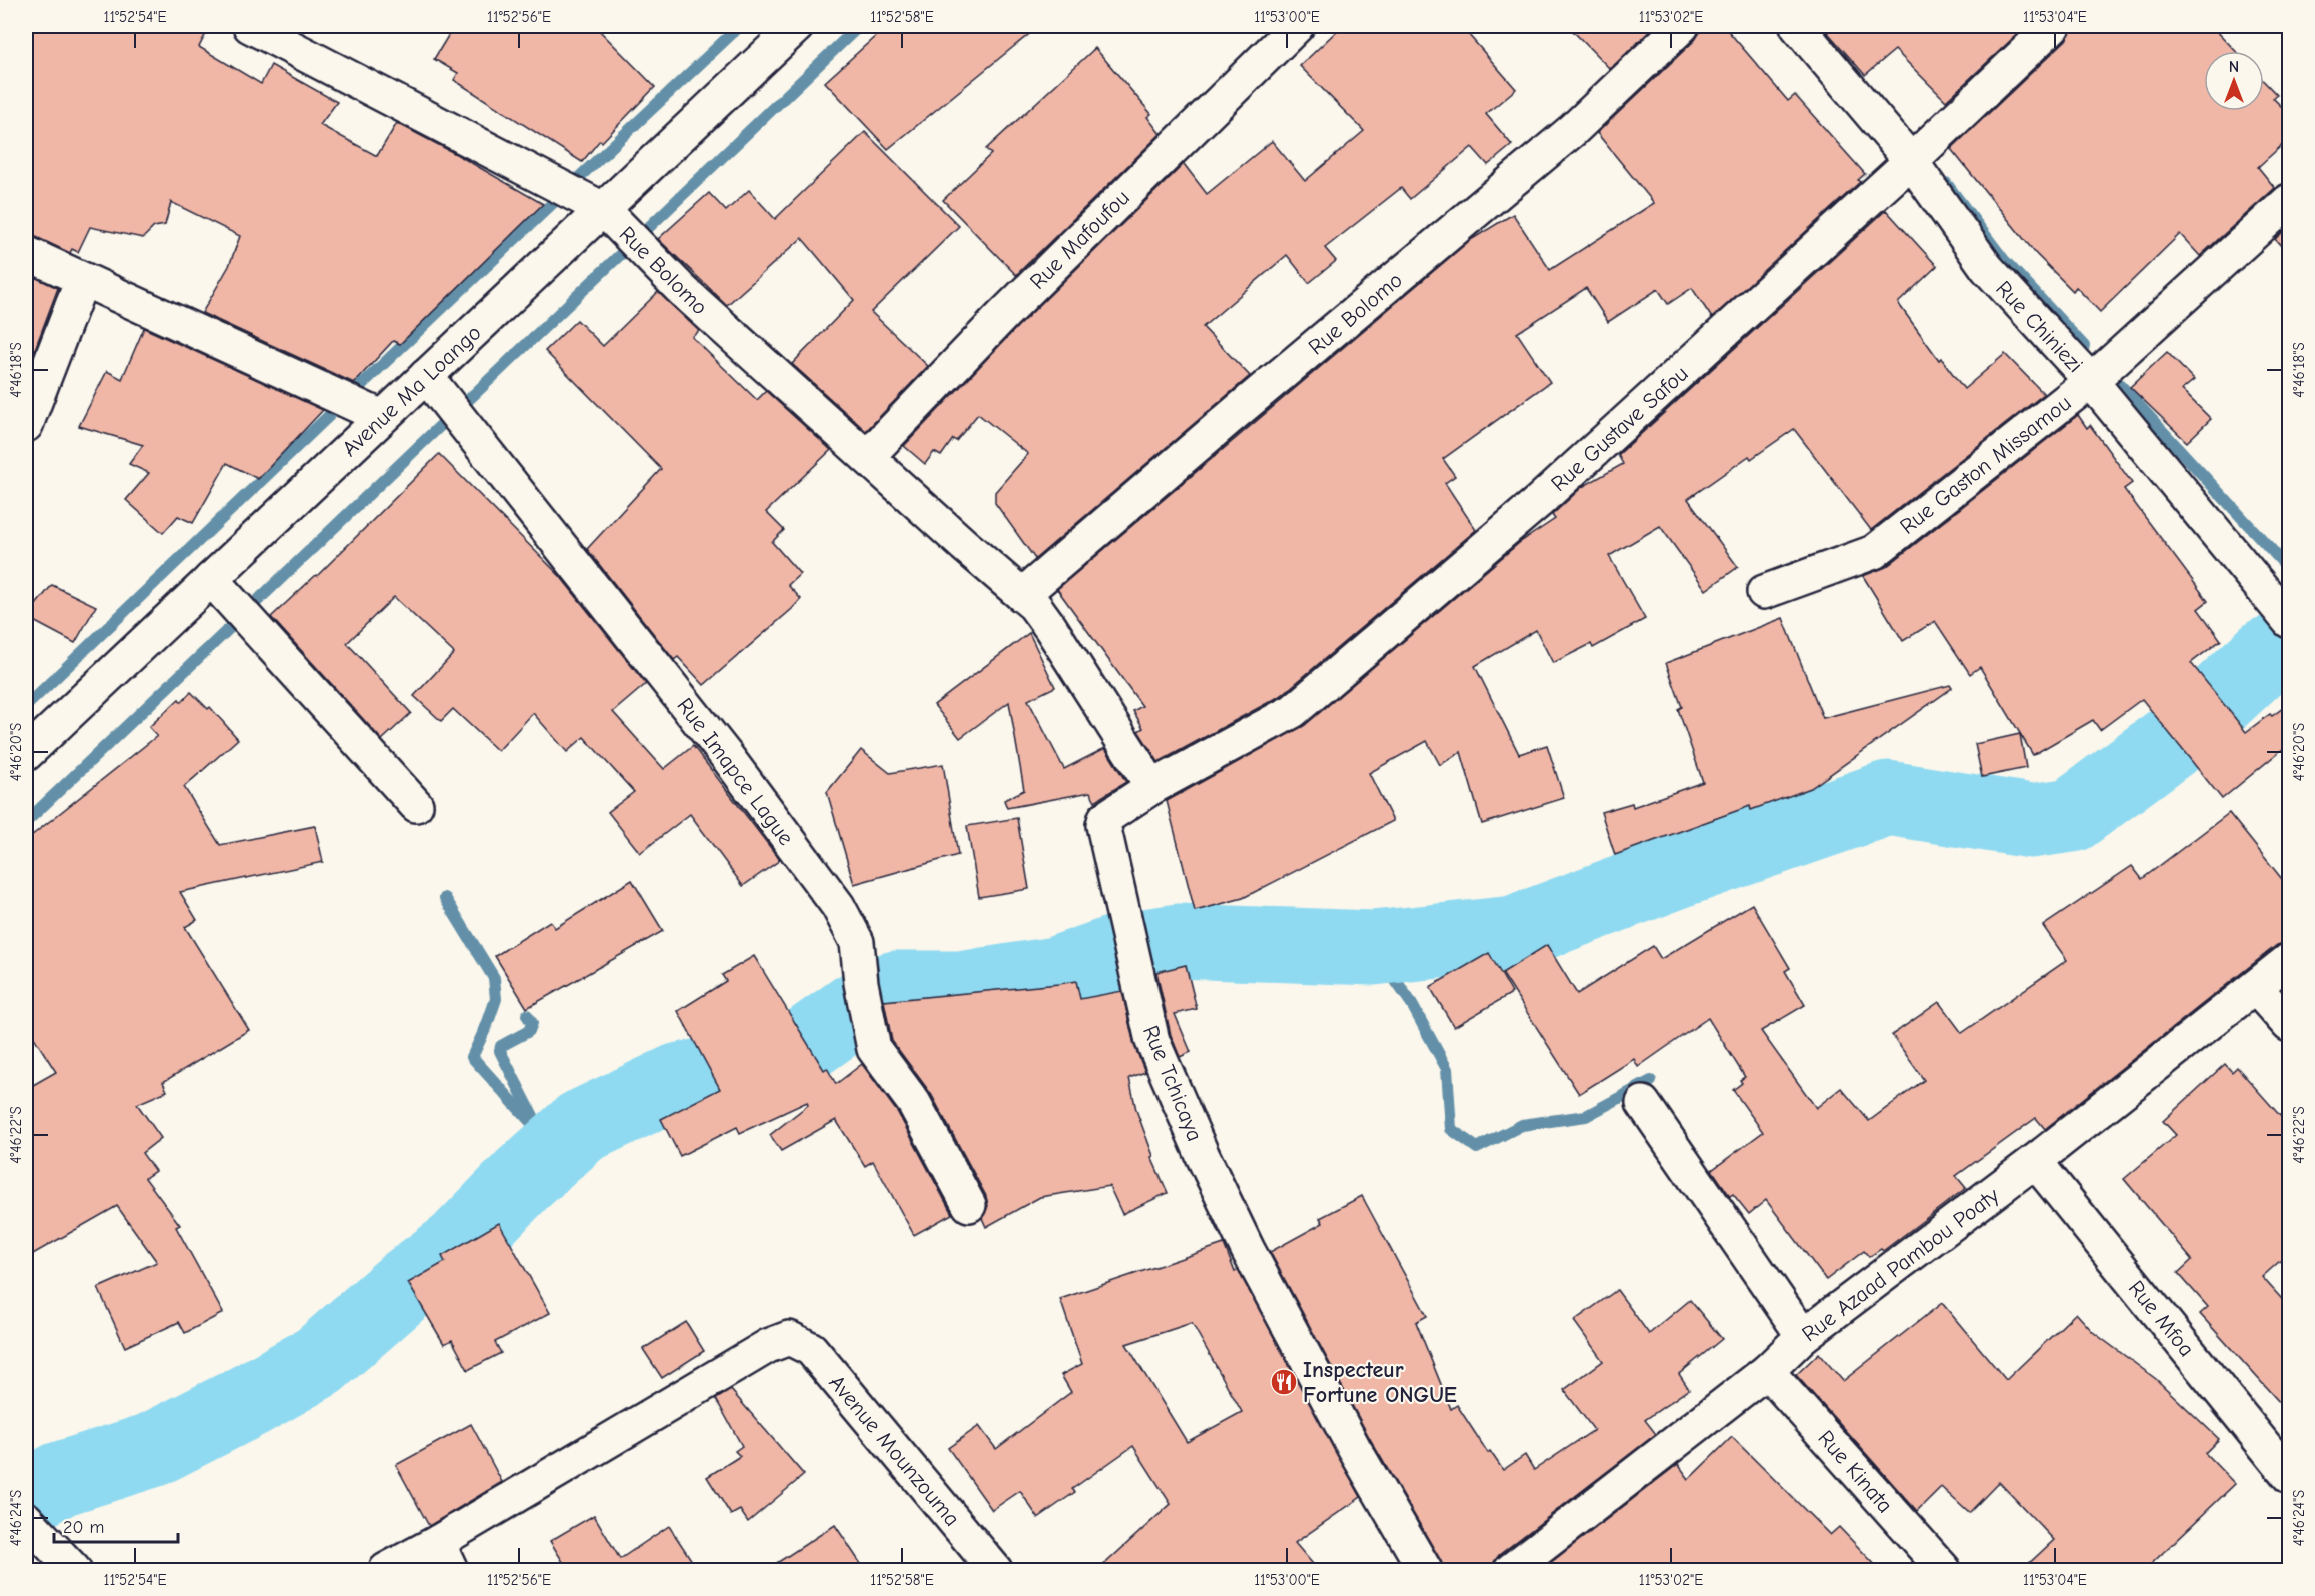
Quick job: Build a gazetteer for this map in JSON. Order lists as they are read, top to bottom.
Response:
{
  "streets": {
    "street": [
      "Rue Mafoufou",
      "Rue Bolomo",
      "Rue Chiniezi",
      "Avenue Ma Loango",
      "Rue Gustave Safou",
      "Rue Gaston Missamou",
      "Rue Imapce Lague",
      "Rue Tchicaya",
      "Rue Azaad Pambou Poaty",
      "Rue Mfoa",
      "Avenue Mounzouma",
      "Rue Kinata"
    ]
  },
  "crossings": [
    ["Rue Mafoufou", "Rue Bolomo"],
    ["Rue Bolomo", "Avenue Ma Loango"],
    ["Rue Chiniezi", "Rue Gustave Safou"],
    ["Rue Chiniezi", "Rue Gaston Missamou"],
    ["Avenue Ma Loango", "Rue Imapce Lague"],
    ["Rue Gustave Safou", "Rue Tchicaya"],
    ["Rue Azaad Pambou Poaty", "Rue Mfoa"],
    ["Rue Azaad Pambou Poaty", "Rue Kinata"]
  ],
  "places": {
    "restaurant": ["Inspecteur Fortune ONGUE"]
  },
  "scale_bar": "20 m",
  "north": "top",
  "coordinates": [
    "11°52'54\"E",
    "11°52'56\"E",
    "11°52'58\"E",
    "11°53'00\"E",
    "11°53'02\"E",
    "11°53'04\"E",
    "4°46'18\"S",
    "4°46'20\"S",
    "4°46'22\"S",
    "4°46'24\"S"
  ]
}
